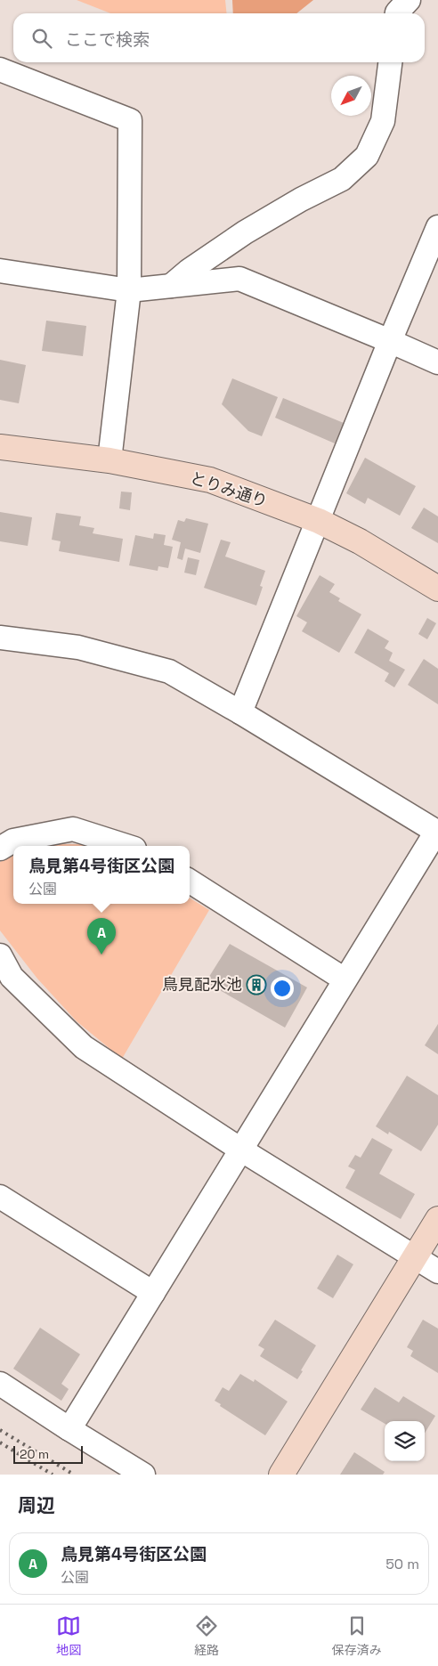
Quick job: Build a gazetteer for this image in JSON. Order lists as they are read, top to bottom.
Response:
{
  "streets": {
    "street": ["とりみ通り"]
  },
  "places": {
    "building": ["鳥見配水池"]
  },
  "scale_bar": "20 m",
  "north": "bottom left",
  "page": {
    "search": "ここで検索",
    "popup": ["鳥見第4号街区公園", "公園"],
    "pins": "A",
    "scale": "20 m",
    "heading": "周辺",
    "list": [
      {
        "mark": "A",
        "name": "鳥見第4号街区公園",
        "note": "公園",
        "value": "50 m"
      }
    ],
    "nav": ["地図", "経路", "保存済み"]
  }
}
